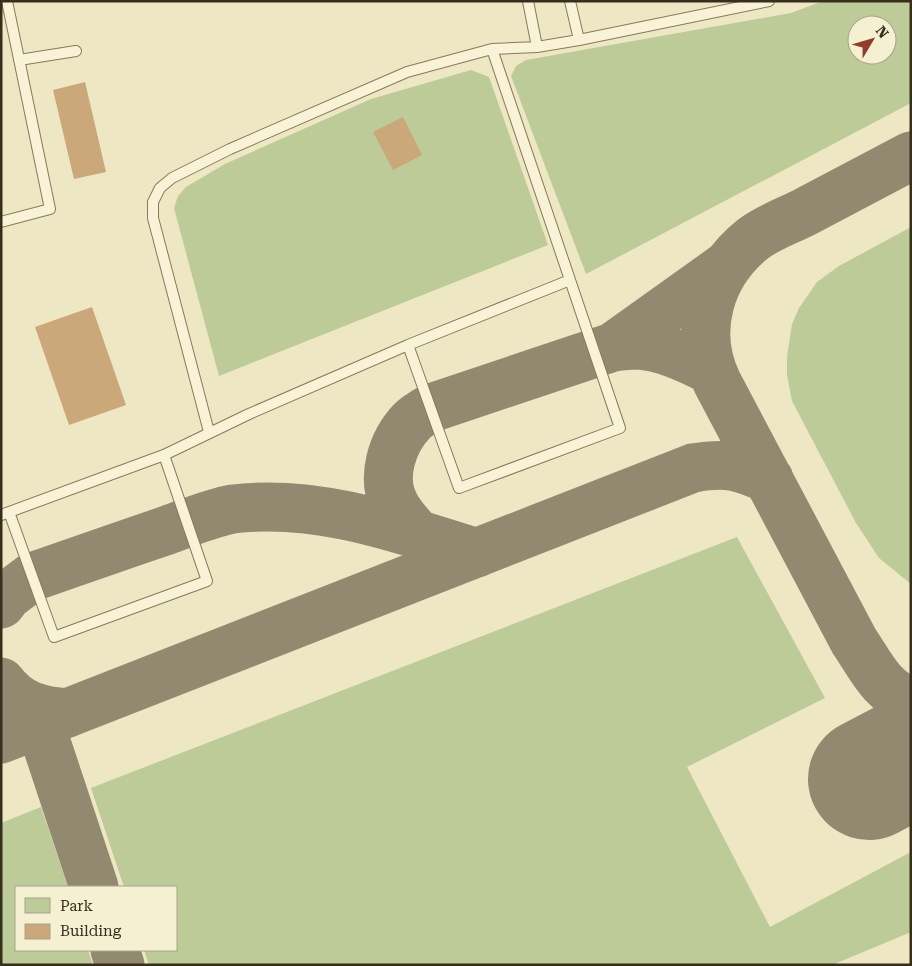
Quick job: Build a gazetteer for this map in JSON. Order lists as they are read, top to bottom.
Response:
{
  "legend": ["Park", "Building"],
  "north": "top right"
}
